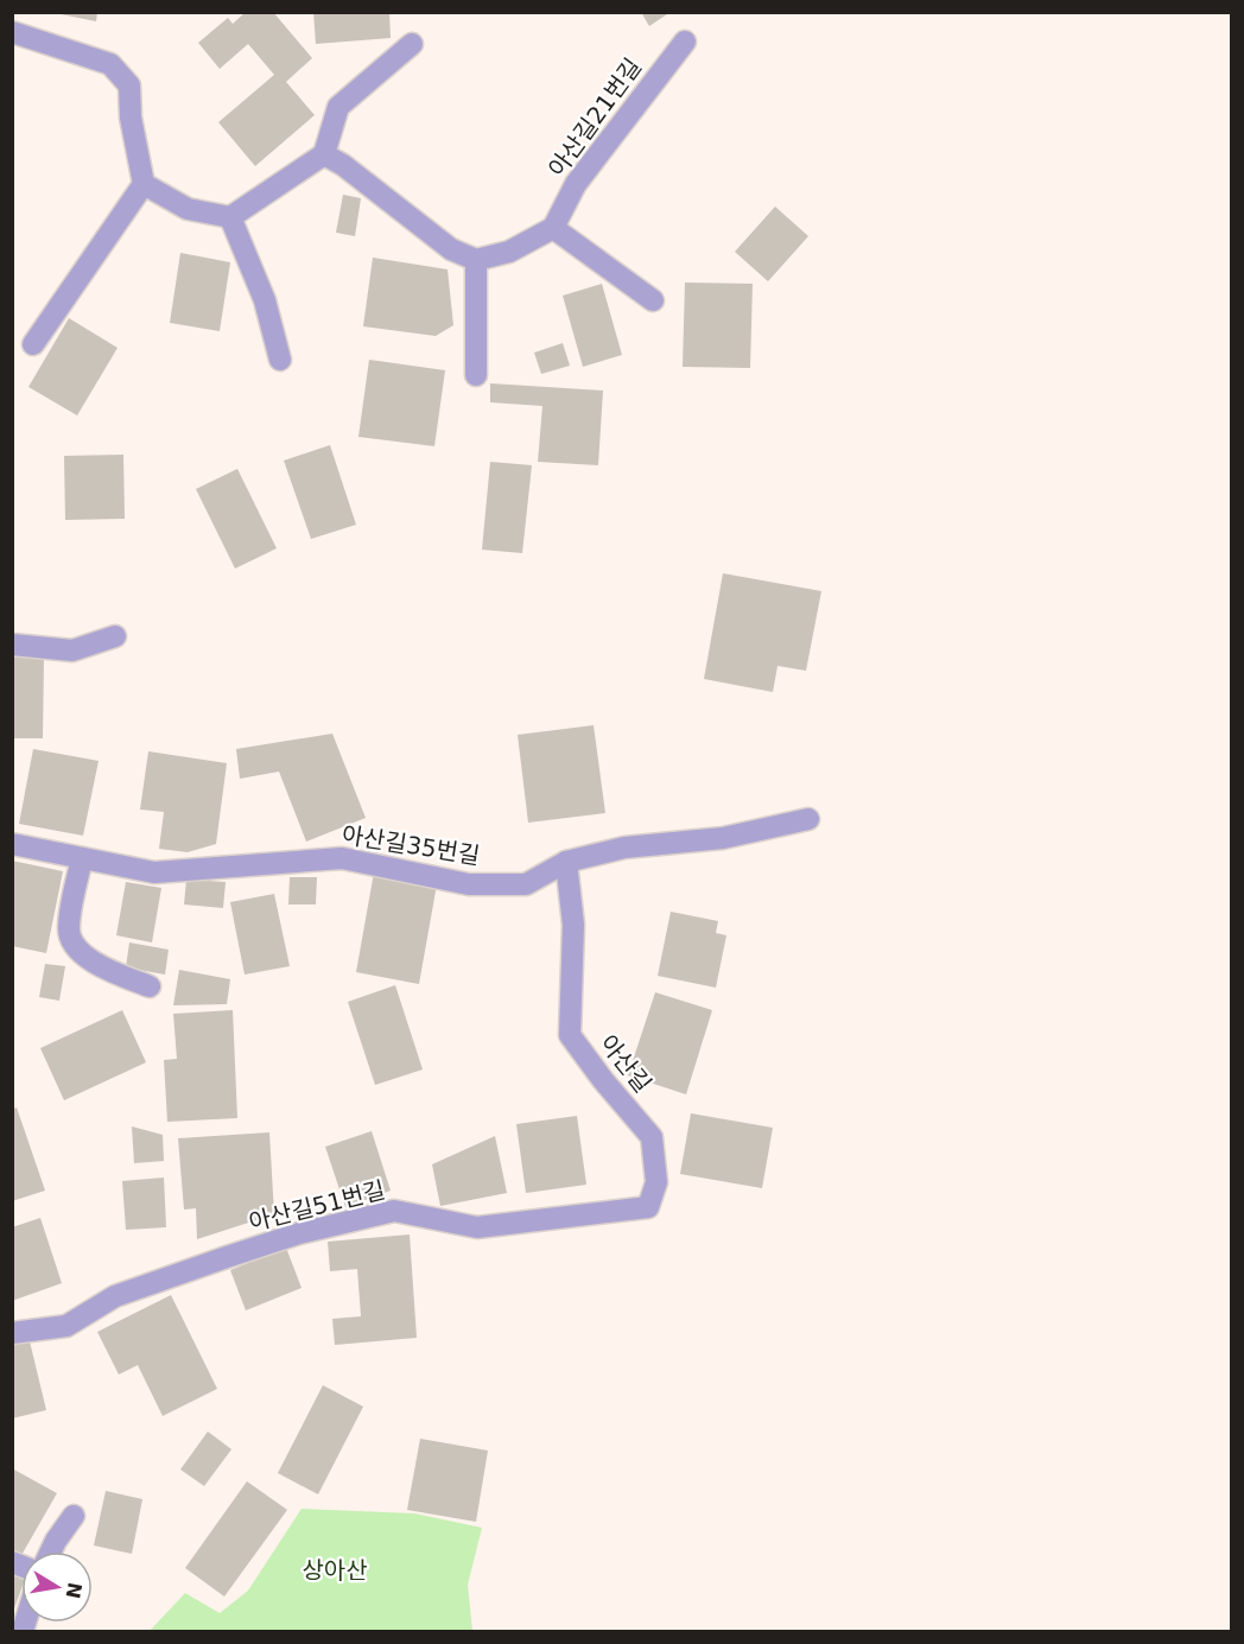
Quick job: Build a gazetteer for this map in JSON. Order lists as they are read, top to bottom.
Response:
{
  "streets": {
    "lane": [
      "아산길21번길",
      "아산길35번길",
      "아산길",
      "아산길51번길"
    ]
  },
  "crossings": [
    ["아산길35번길", "아산길"],
    ["아산길", "아산길51번길"]
  ],
  "parks": ["상아산"],
  "north": "right"
}
